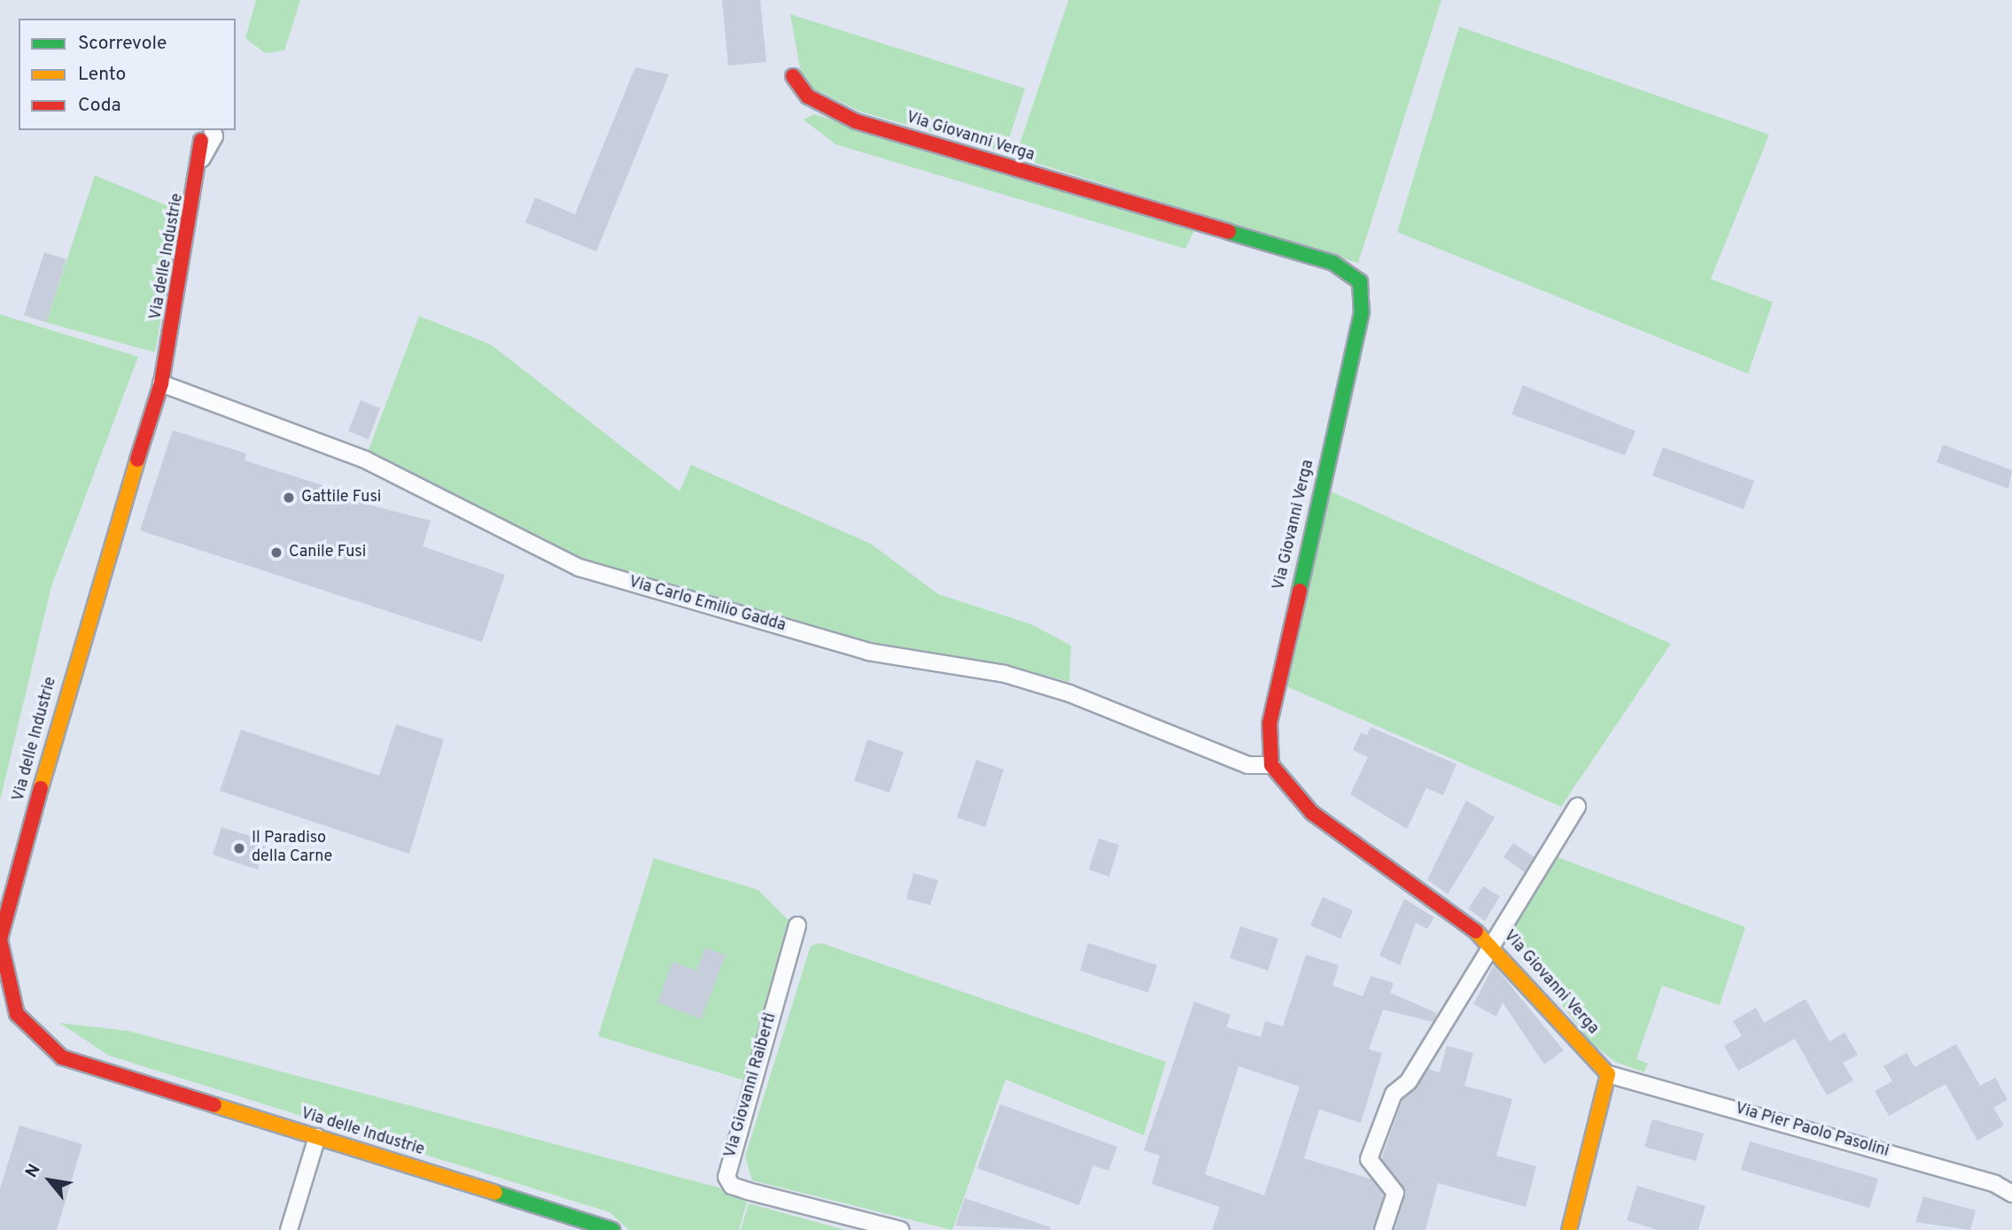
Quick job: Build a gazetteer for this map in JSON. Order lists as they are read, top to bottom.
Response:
{
  "streets": {
    "street": [
      "Via Giovanni Verga",
      "Via delle Industrie",
      "Via Carlo Emilio Gadda",
      "Via Giovanni Raiberti",
      "Via Pier Paolo Pasolini"
    ]
  },
  "crossings": [
    ["Via Giovanni Verga", "Via Carlo Emilio Gadda"],
    ["Via Giovanni Verga", "Via Pier Paolo Pasolini"],
    ["Via delle Industrie", "Via Carlo Emilio Gadda"]
  ],
  "places": ["Gattile Fusi", "Canile Fusi", "Il Paradiso della Carne"],
  "legend": ["Scorrevole", "Lento", "Coda"],
  "north": "top left"
}
